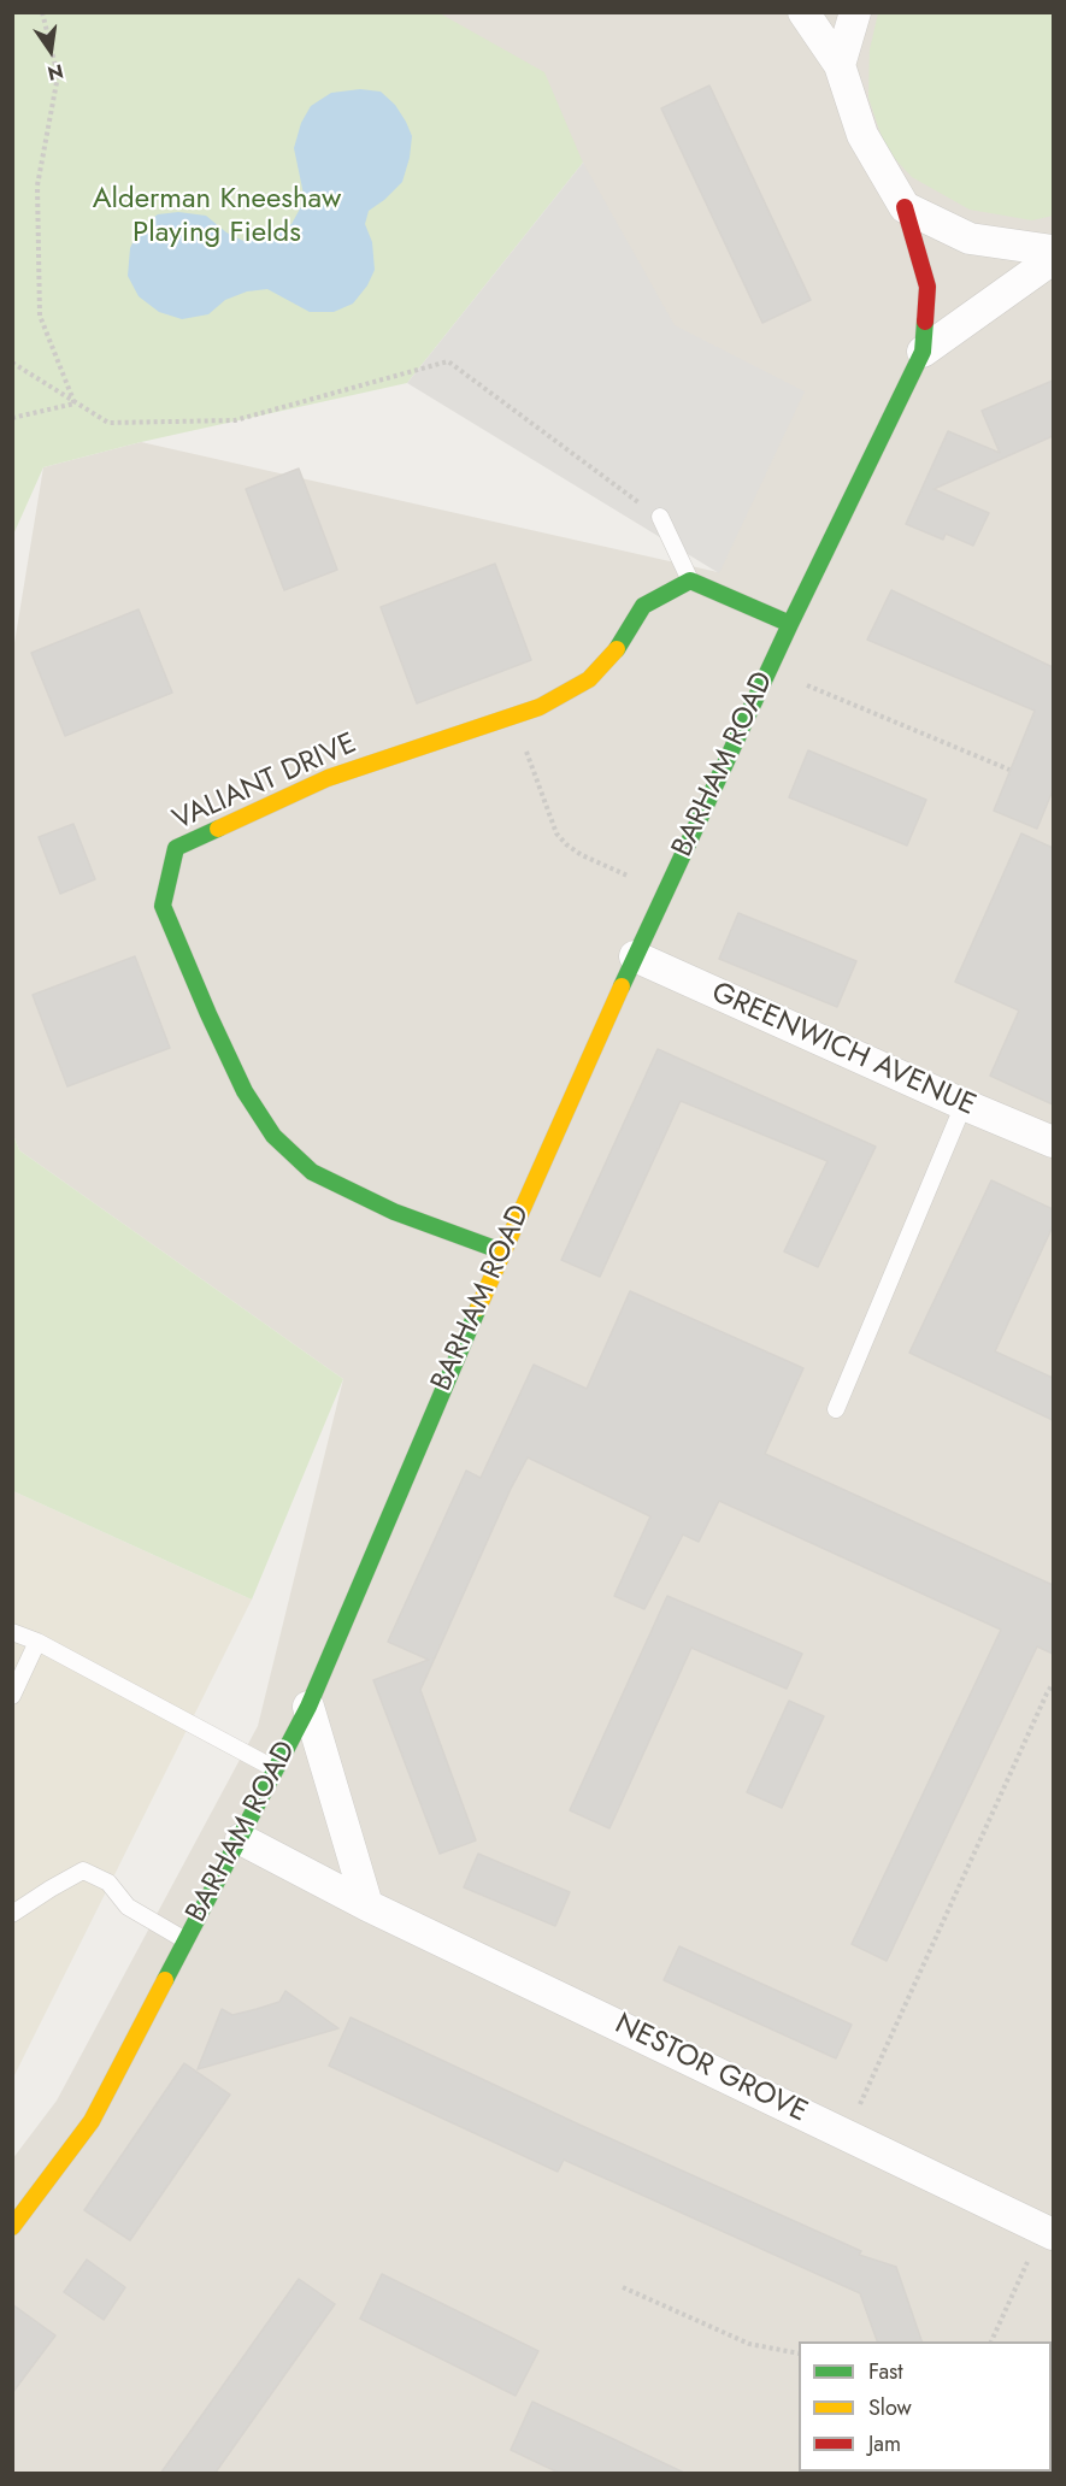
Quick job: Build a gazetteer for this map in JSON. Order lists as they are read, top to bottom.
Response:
{
  "streets": {
    "street": [
      "BARHAM ROAD",
      "VALIANT DRIVE",
      "GREENWICH AVENUE",
      "NESTOR GROVE"
    ]
  },
  "crossings": [
    ["BARHAM ROAD", "VALIANT DRIVE"],
    ["BARHAM ROAD", "GREENWICH AVENUE"],
    ["BARHAM ROAD", "NESTOR GROVE"]
  ],
  "parks": ["Alderman Kneeshaw Playing Fields"],
  "legend": ["Fast", "Slow", "Jam"],
  "north": "bottom"
}
